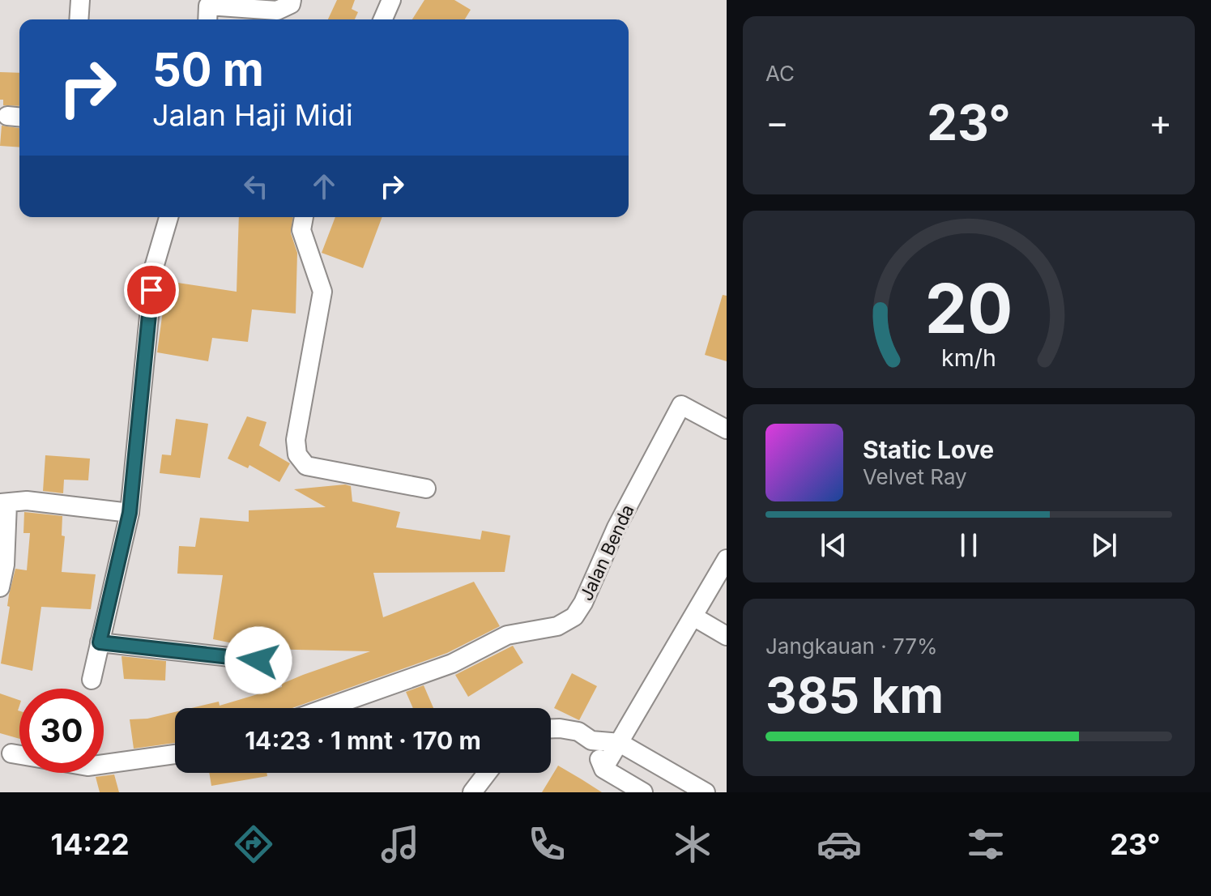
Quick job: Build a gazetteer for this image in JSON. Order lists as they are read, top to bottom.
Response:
{
  "streets": {
    "street": ["Jalan Benda"]
  },
  "page": {
    "tile": [
      "AC",
      ["Jangkauan · 77%", "385 km"]
    ],
    "turn": ["50 m", "Jalan Haji Midi"],
    "heat": ["−", "23°", "+"],
    "song": ["Static Love", "Velvet Ray"],
    "limit": "30",
    "trip": "14:23 · 1 mnt · 170 m",
    "tabs": ["14:22", "23°"],
    "gauge": ["20", "km/h"]
  }
}
